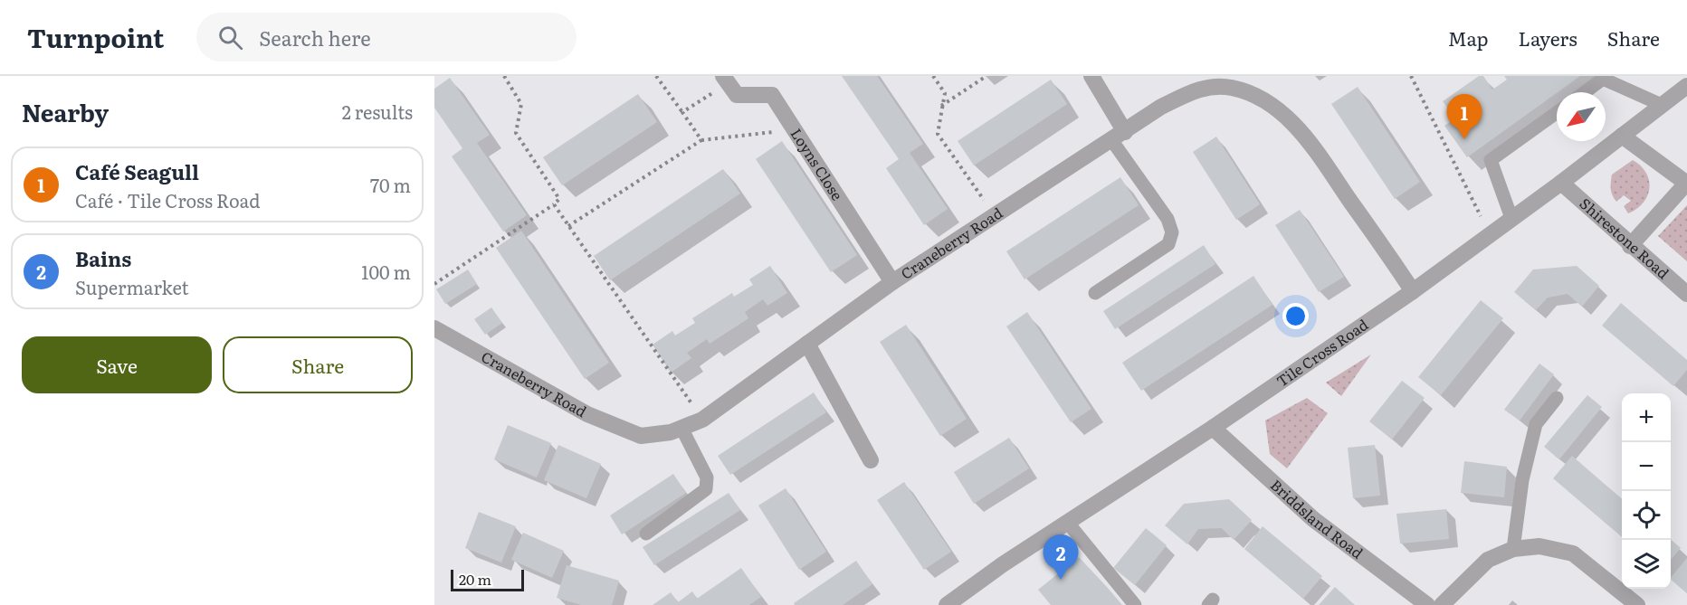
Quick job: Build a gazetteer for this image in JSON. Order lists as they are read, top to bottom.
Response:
{
  "streets": {
    "street": [
      "Loyns Close",
      "Shirestone Road",
      "Craneberry Road",
      "Tile Cross Road",
      "Briddsland Road"
    ]
  },
  "crossings": [
    ["Loyns Close", "Craneberry Road"],
    ["Shirestone Road", "Tile Cross Road"],
    ["Craneberry Road", "Tile Cross Road"],
    ["Tile Cross Road", "Briddsland Road"]
  ],
  "scale_bar": "20 m",
  "north": "bottom left",
  "page": {
    "header": "Turnpoint",
    "search": "Search here",
    "nav": ["Map", "Layers", "Share"],
    "heading": ["Nearby", "2 results"],
    "pins": ["1", "2"],
    "list": [
      {
        "mark": "1",
        "name": "Café Seagull",
        "note": "Café · Tile Cross Road",
        "value": "70 m"
      },
      {
        "mark": "2",
        "name": "Bains",
        "note": "Supermarket",
        "value": "100 m"
      }
    ],
    "buttons": ["Save", "Share"],
    "map_buttons": ["+", "−"],
    "scale": "20 m"
  }
}
